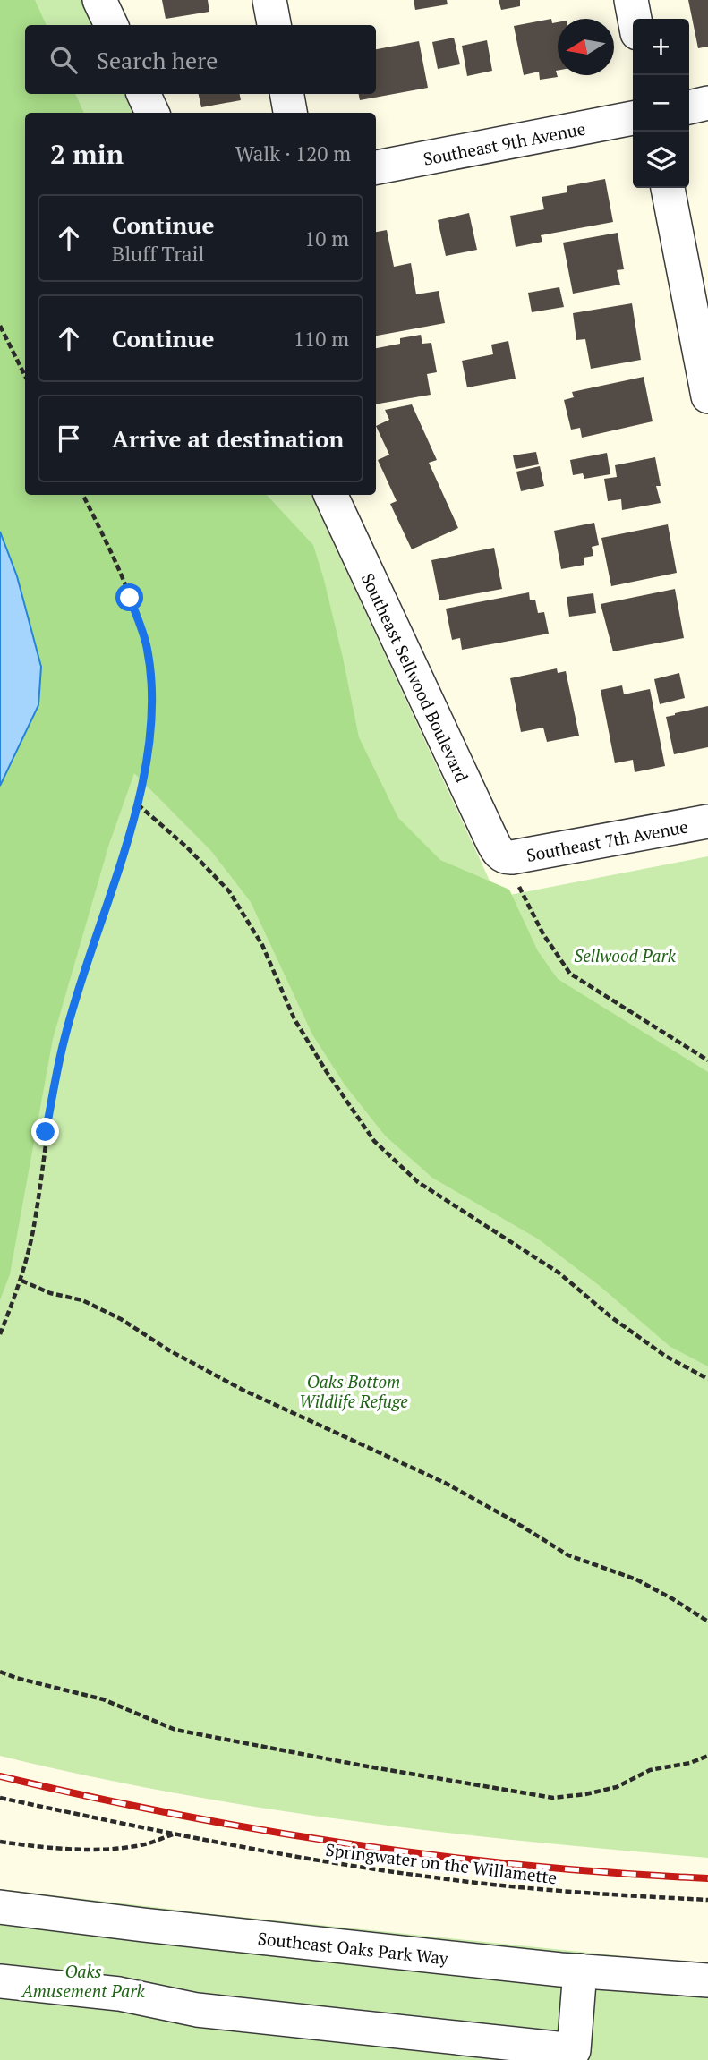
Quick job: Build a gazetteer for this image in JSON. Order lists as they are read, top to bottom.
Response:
{
  "streets": {
    "street": [
      "Southeast 9th Avenue",
      "Southeast Sellwood Boulevard",
      "Southeast 7th Avenue",
      "Southeast Oaks Park Way"
    ],
    "path": ["Springwater on the Willamette"]
  },
  "crossings": [
    ["Southeast Sellwood Boulevard", "Southeast 7th Avenue"]
  ],
  "parks": ["Sellwood Park", "Oaks Bottom Wildlife Refuge", "Oaks Amusement Park"],
  "north": "left",
  "page": {
    "map_buttons": ["+", "−"],
    "search": "Search here",
    "heading": ["2 min", "Walk · 120 m"],
    "list": [
      ["Continue", "Bluff Trail", "10 m"],
      ["Continue", "110 m"],
      "Arrive at destination"
    ]
  }
}
